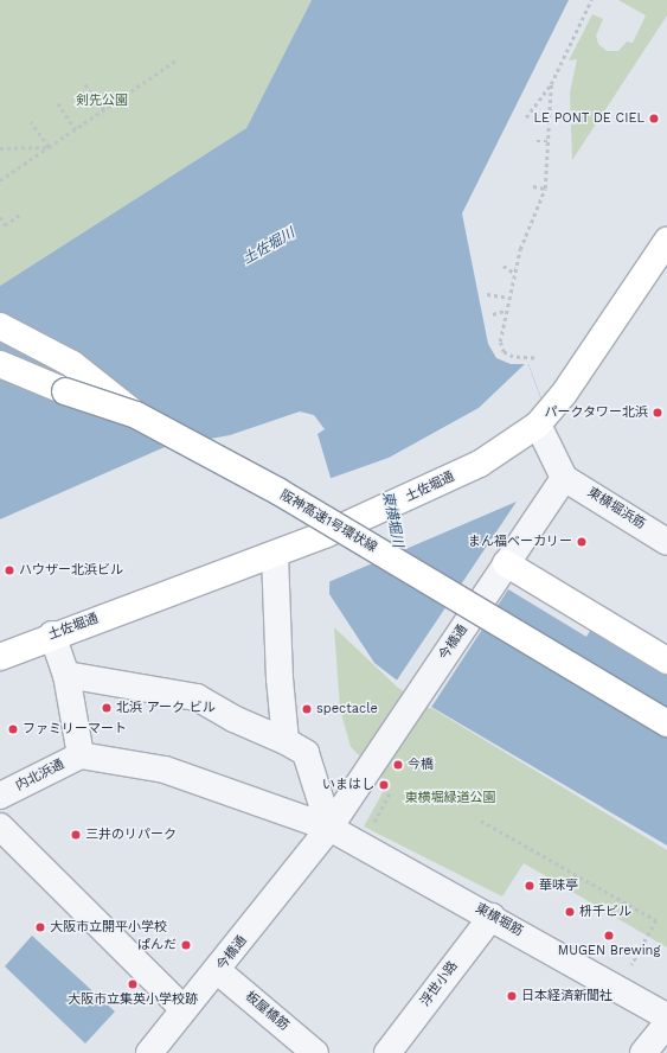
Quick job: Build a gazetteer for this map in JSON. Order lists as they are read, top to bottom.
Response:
{
  "streets": {
    "main road": ["土佐堀通", "阪神高速1号環状線"],
    "street": [
      "東横堀浜筋",
      "今橋通",
      "内北浜通",
      "東横堀筋",
      "浮世小路",
      "板屋橋筋"
    ]
  },
  "crossings": [
    ["東横堀浜筋", "今橋通"],
    ["今橋通", "東横堀筋"],
    ["今橋通", "板屋橋筋"],
    ["内北浜通", "東横堀筋"],
    ["東横堀筋", "浮世小路"]
  ],
  "water": ["土佐堀川", "東横堀川"],
  "parks": ["剣先公園", "東横堀緑道公園"],
  "places": [
    "LE PONT DE CIEL",
    "パークタワー北浜",
    "まん福ベーカリー",
    "ハウザー北浜ビル",
    "北浜 アーク ビル",
    "spectacle",
    "ファミリーマート",
    "今橋",
    "いまはし",
    "三井のリパーク",
    "華味亭",
    "枡千ビル",
    "大阪市立開平小学校",
    "MUGEN Brewing",
    "ぱんだ",
    "大阪市立集英小学校跡",
    "日本経済新聞社"
  ]
}
